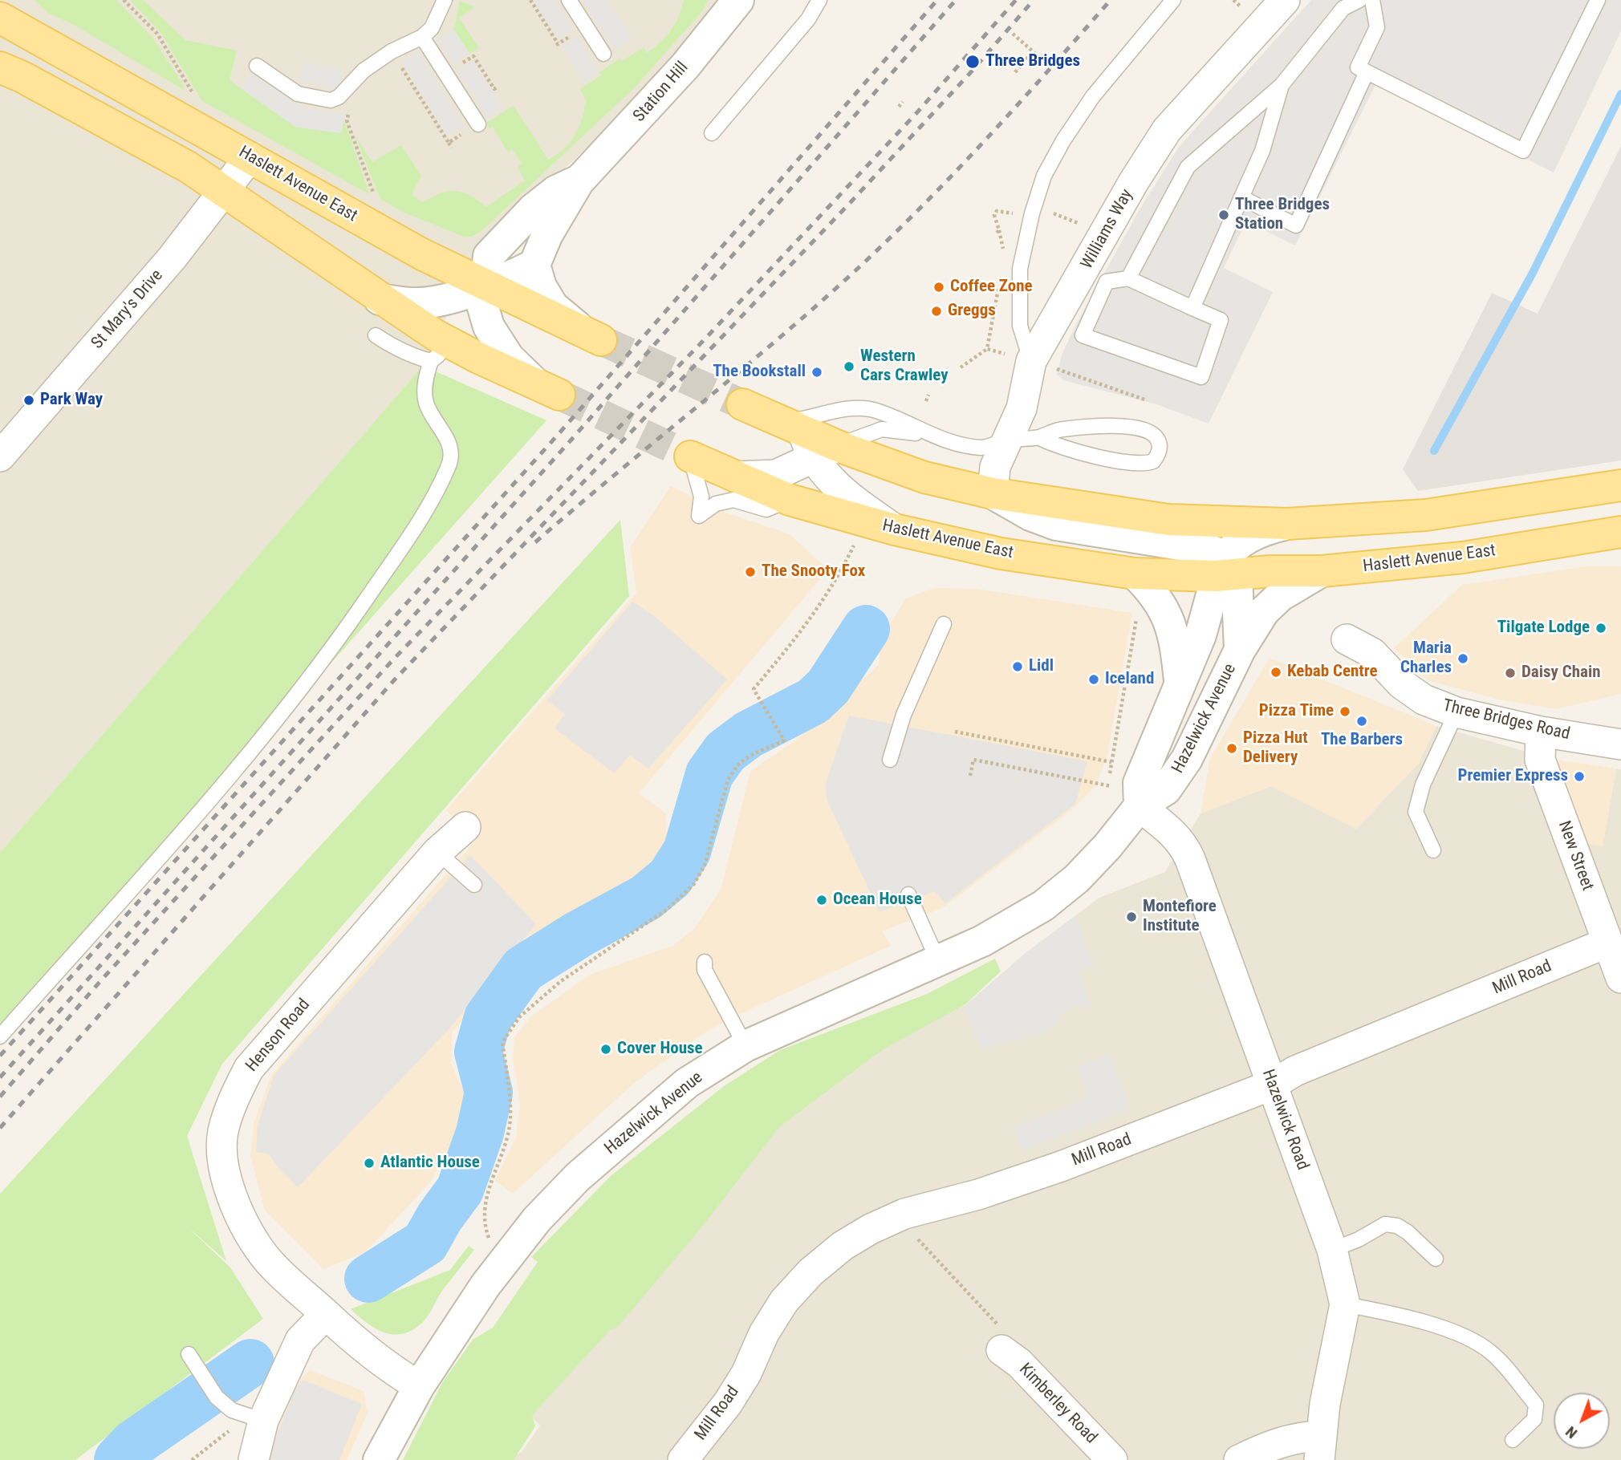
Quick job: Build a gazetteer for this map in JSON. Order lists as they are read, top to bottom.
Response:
{
  "streets": {
    "main road": ["Haslett Avenue East"],
    "street": [
      "Station Hill",
      "Williams Way",
      "St Mary's Drive",
      "Hazelwick Avenue",
      "Three Bridges Road",
      "New Street",
      "Mill Road",
      "Henson Road",
      "Hazelwick Road",
      "Kimberley Road"
    ]
  },
  "crossings": [
    ["Station Hill", "Haslett Avenue East"],
    ["Haslett Avenue East", "Williams Way"],
    ["Haslett Avenue East", "St Mary's Drive"],
    ["Haslett Avenue East", "Hazelwick Avenue"],
    ["Hazelwick Avenue", "Henson Road"],
    ["Hazelwick Avenue", "Hazelwick Road"],
    ["Three Bridges Road", "New Street"],
    ["New Street", "Mill Road"],
    ["Mill Road", "Hazelwick Road"]
  ],
  "places": [
    "Three Bridges",
    "Three Bridges Station",
    "Coffee Zone",
    "Greggs",
    "Western Cars Crawley",
    "The Bookstall",
    "Park Way",
    "The Snooty Fox",
    "Tilgate Lodge",
    "Maria Charles",
    "Lidl",
    "Kebab Centre",
    "Daisy Chain",
    "Iceland",
    "Pizza Time",
    "The Barbers",
    "Pizza Hut Delivery",
    "Premier Express",
    "Ocean House",
    "Montefiore Institute",
    "Cover House",
    "Atlantic House"
  ],
  "north": "bottom left"
}
